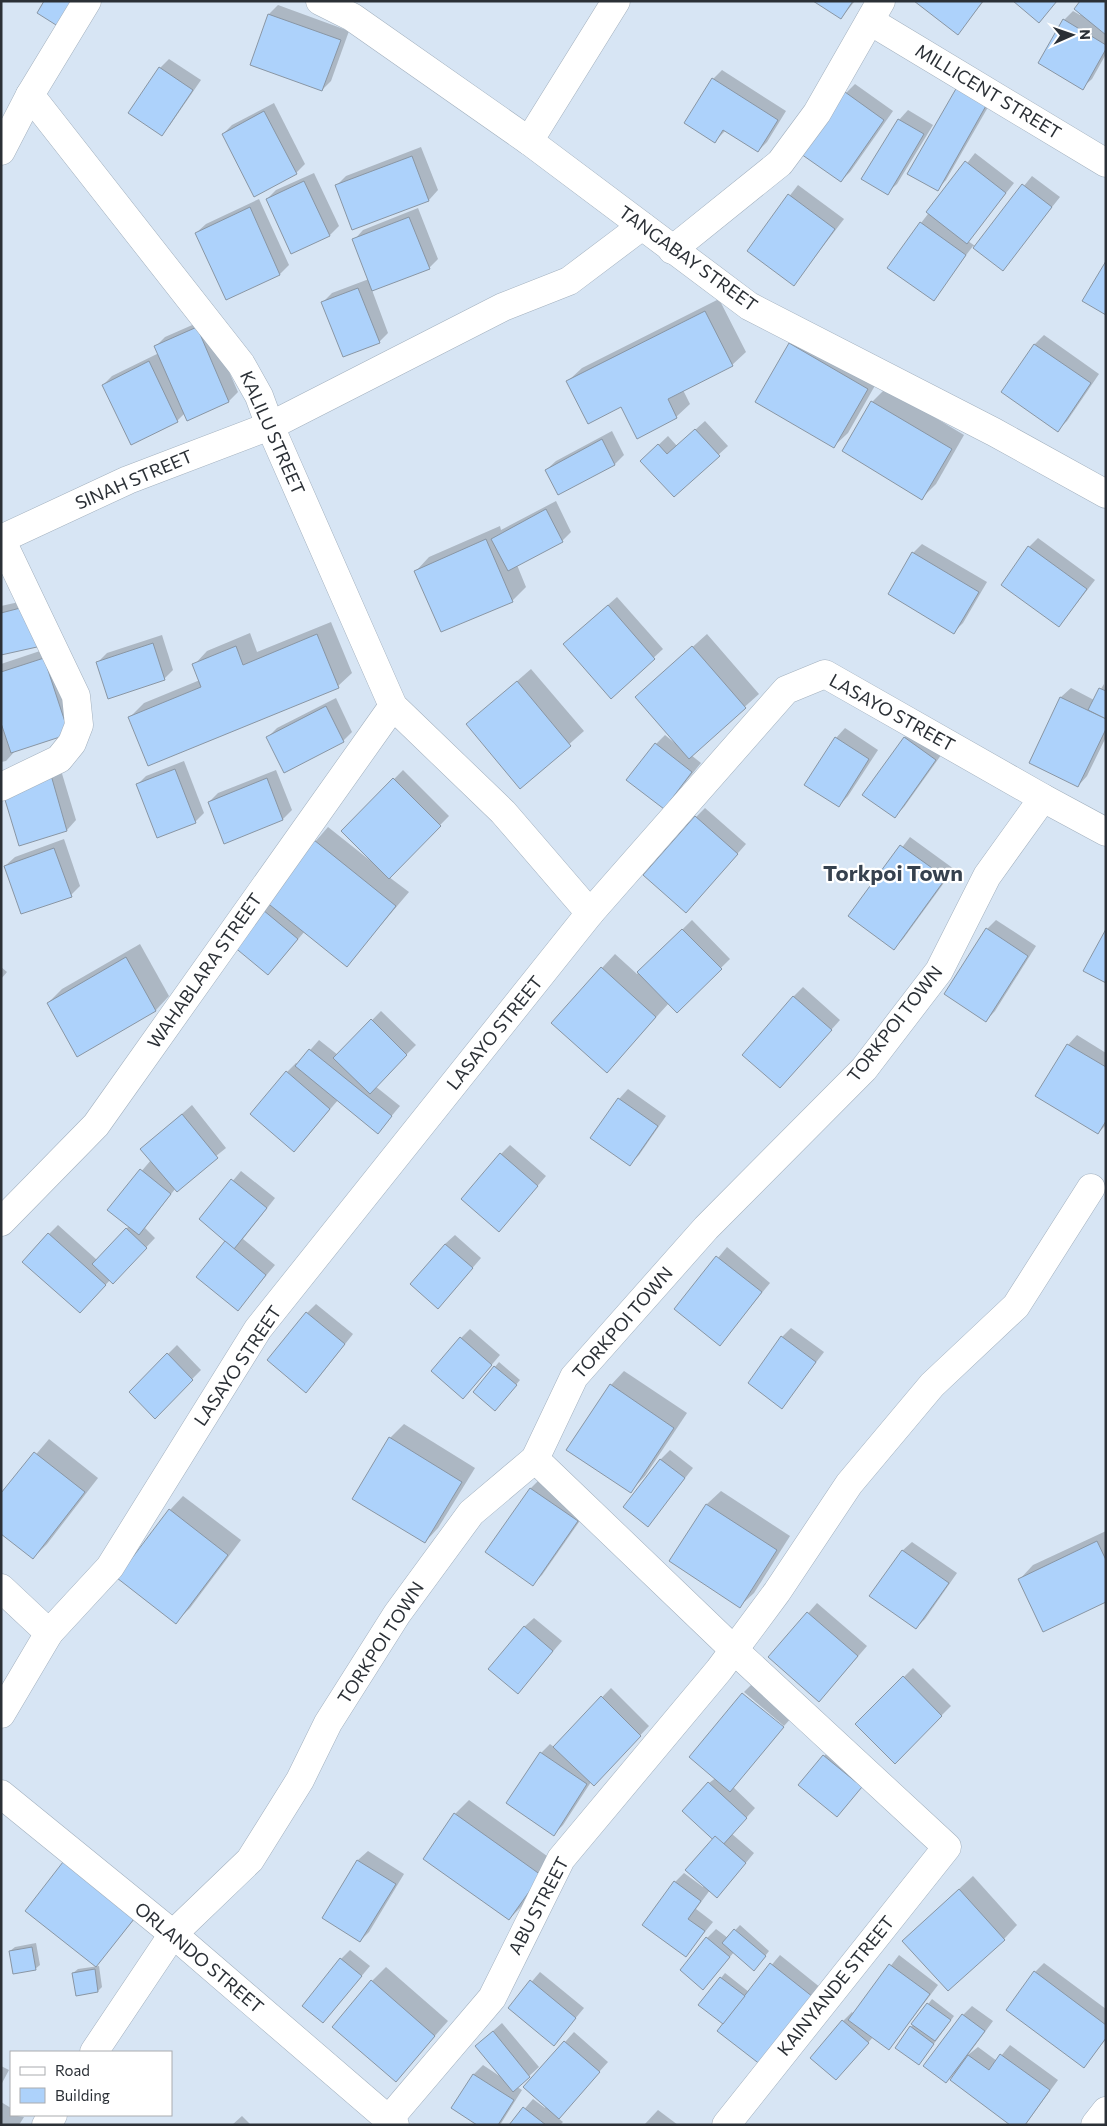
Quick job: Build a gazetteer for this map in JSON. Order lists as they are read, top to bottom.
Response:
{
  "streets": {
    "street": [
      "MILLICENT STREET",
      "TANGABAY STREET",
      "KALILU STREET",
      "SINAH STREET",
      "LASAYO STREET",
      "WAHABLARA STREET",
      "TORKPOI TOWN",
      "ABU STREET",
      "ORLANDO STREET",
      "KAINYANDE STREET"
    ]
  },
  "crossings": [
    ["TANGABAY STREET", "SINAH STREET"],
    ["KALILU STREET", "SINAH STREET"],
    ["KALILU STREET", "WAHABLARA STREET"],
    ["LASAYO STREET", "TORKPOI TOWN"],
    ["TORKPOI TOWN", "ORLANDO STREET"],
    ["ABU STREET", "ORLANDO STREET"],
    ["ABU STREET", "KAINYANDE STREET"]
  ],
  "districts": ["Torkpoi Town"],
  "legend": ["Road", "Building"],
  "north": "right"
}
